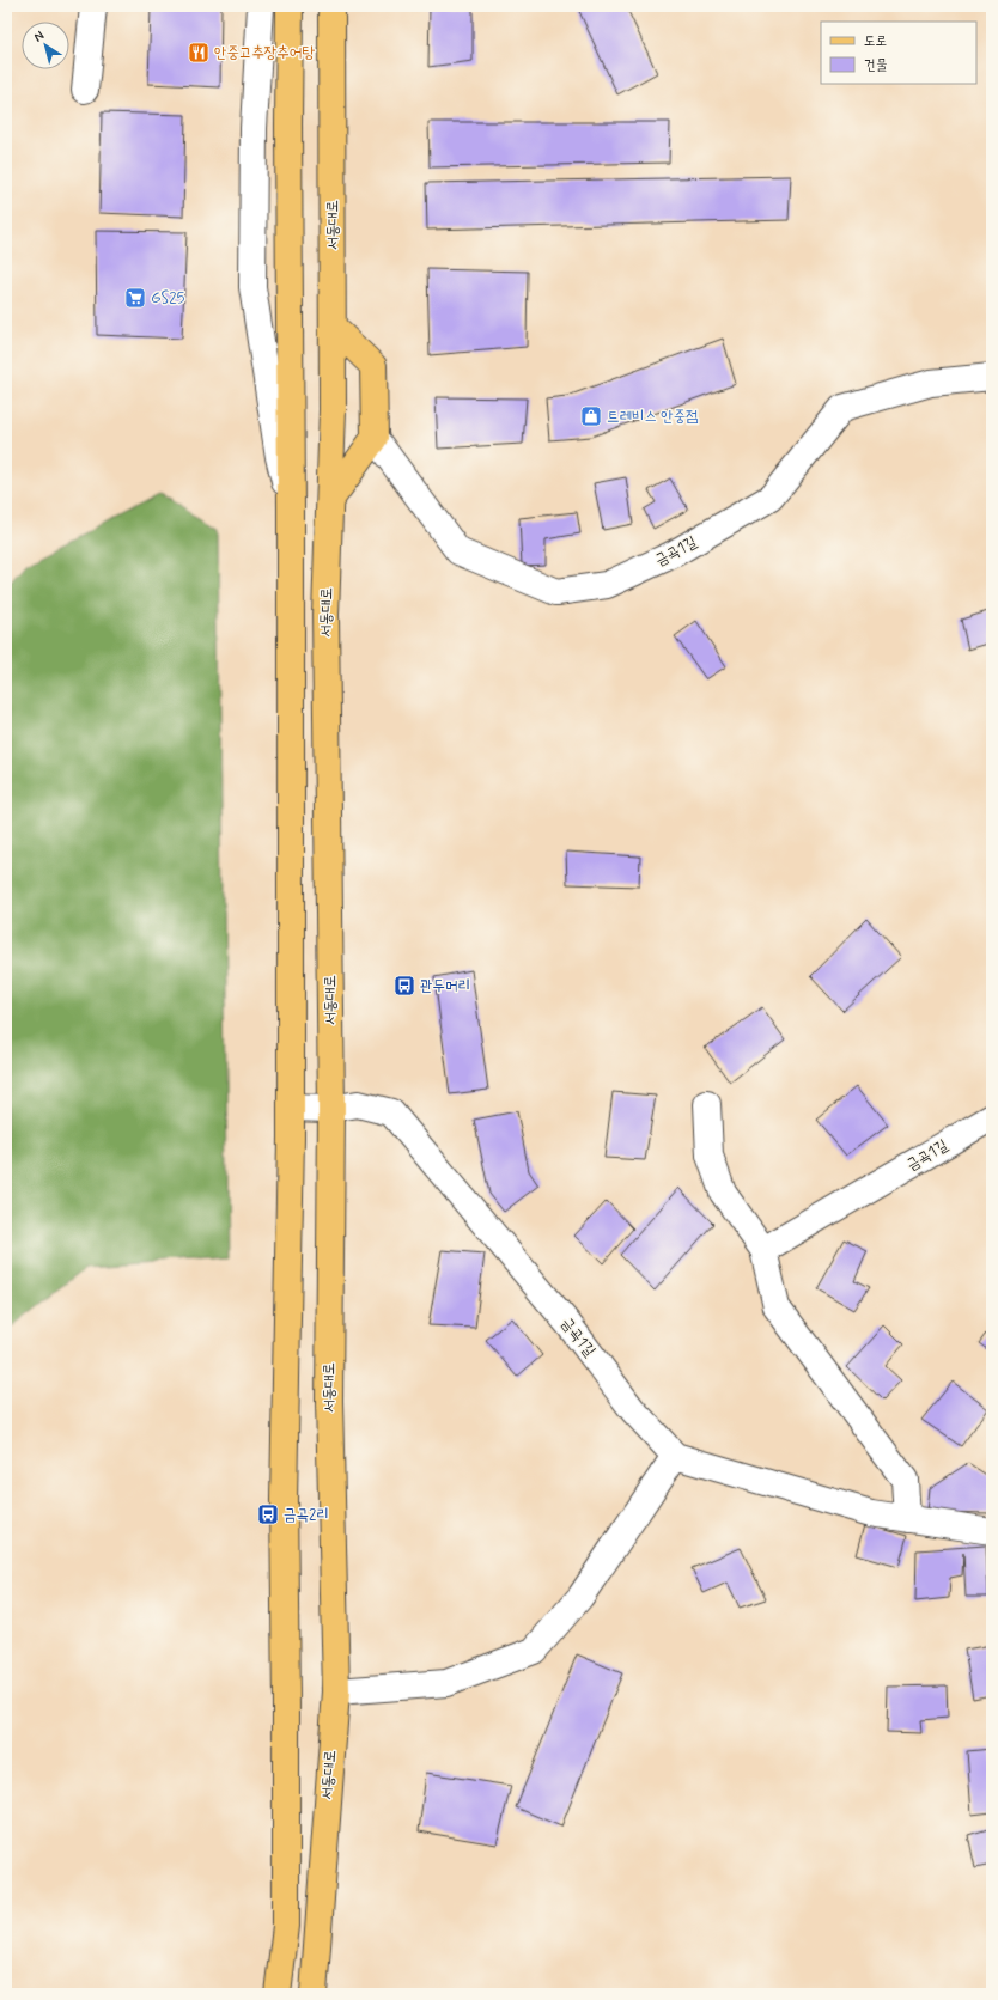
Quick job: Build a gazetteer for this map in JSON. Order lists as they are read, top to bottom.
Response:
{
  "streets": {
    "main road": ["서동대로"],
    "street": ["금곡1길"]
  },
  "crossings": [
    ["서동대로", "금곡1길"]
  ],
  "places": {
    "restaurant": ["안중고추장추어탕"],
    "supermarket": ["GS25"],
    "shop": ["트레비스 안중점"],
    "bus stop": ["관두머리", "금곡2리"]
  },
  "legend": ["도로", "건물"],
  "north": "top left"
}
